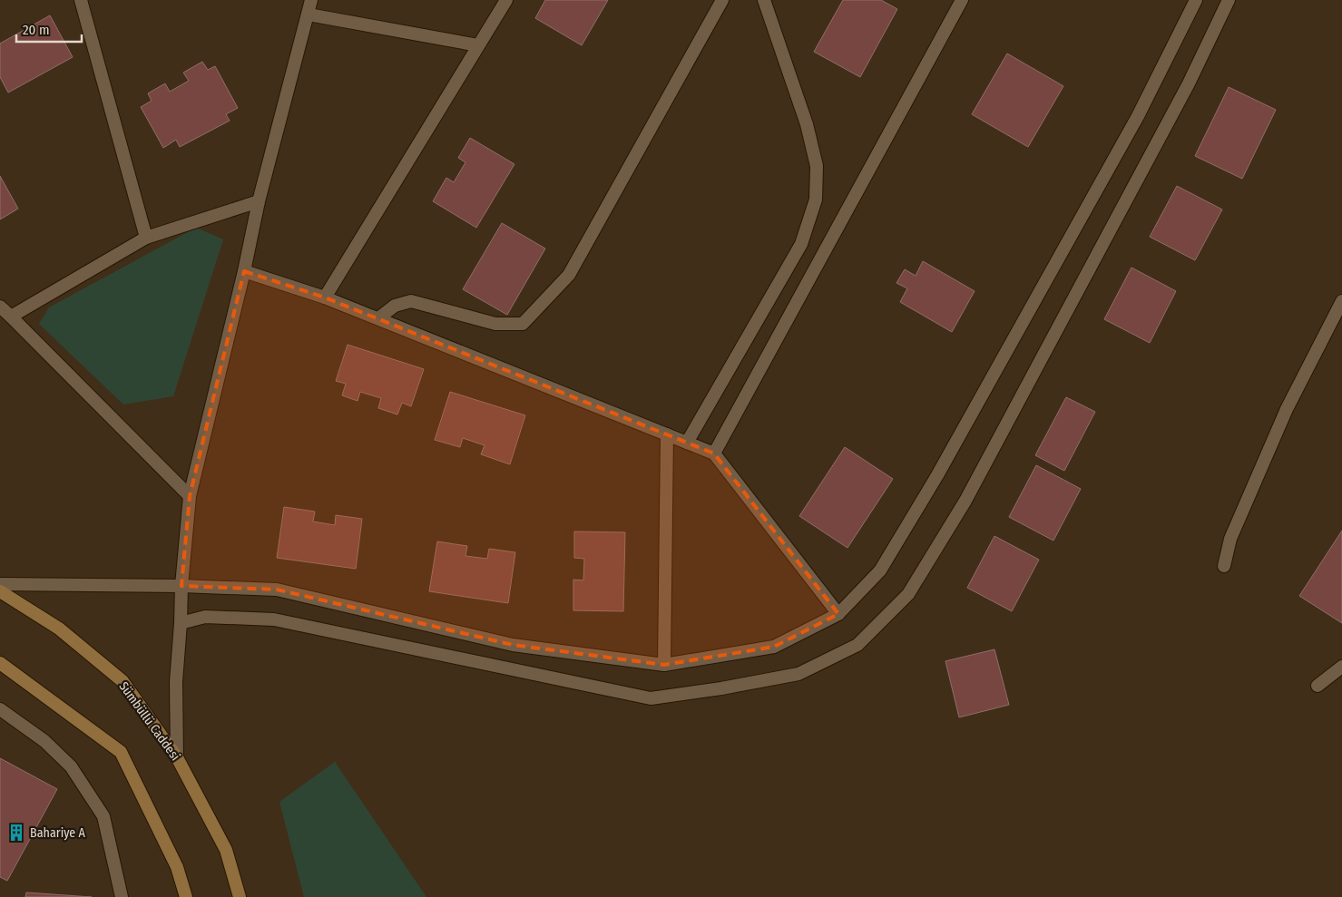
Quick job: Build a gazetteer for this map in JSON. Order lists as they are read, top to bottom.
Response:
{
  "streets": {
    "main road": ["Sümbüllü Caddesi"]
  },
  "places": {
    "building": ["Bahariye A"]
  },
  "scale_bar": "20 m"
}
